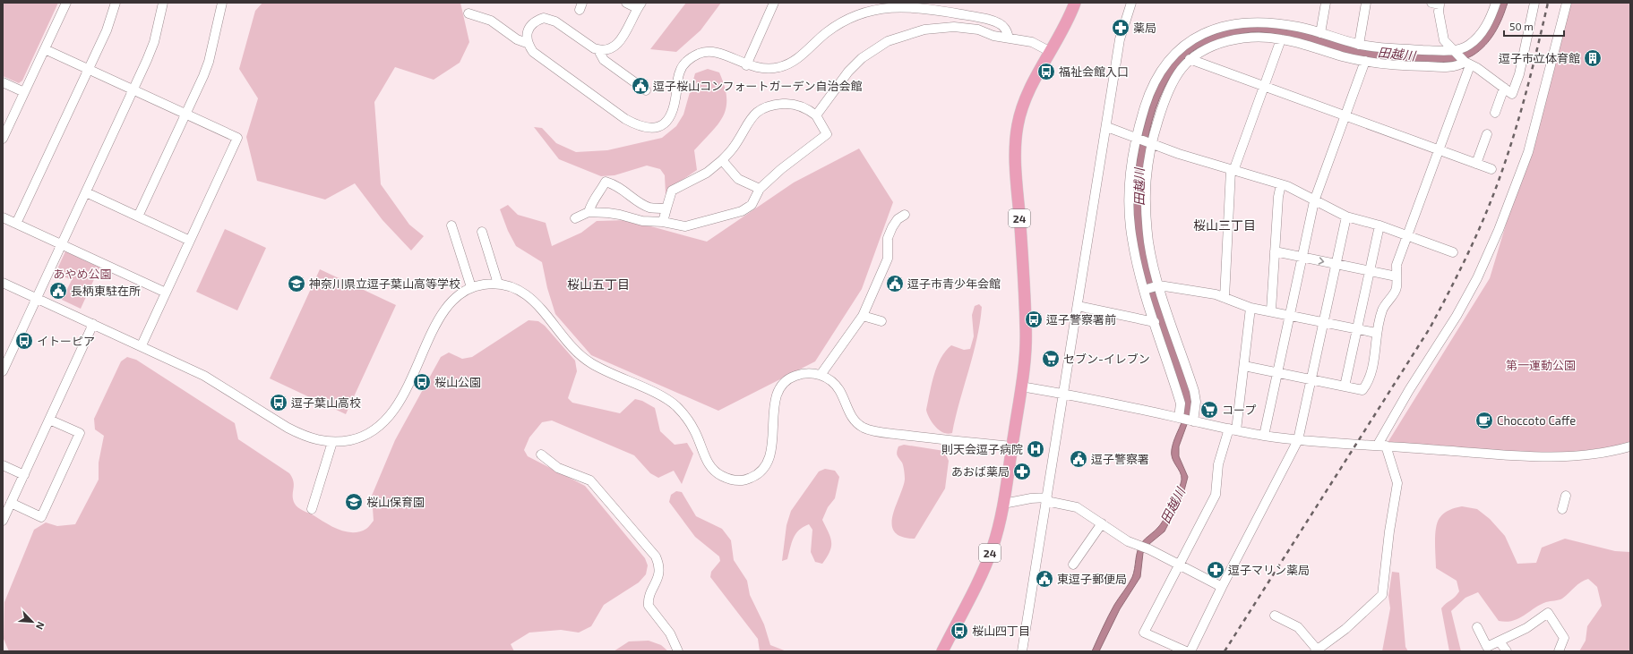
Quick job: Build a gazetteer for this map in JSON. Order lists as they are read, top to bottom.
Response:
{
  "streets": {
    "main road": ["24"]
  },
  "districts": ["桜山三丁目", "桜山五丁目"],
  "water": ["田越川"],
  "parks": ["あやめ公園", "第一運動公園"],
  "places": {
    "pharmacy": ["薬局", "あおば薬局", "逗子マリン薬局"],
    "building": ["逗子市立体育館"],
    "bus stop": [
      "福祉会館入口",
      "逗子警察署前",
      "イトーピア",
      "桜山公園",
      "逗子葉山高校",
      "桜山四丁目"
    ],
    "public building": [
      "逗子桜山コンフォートガーデン自治会館",
      "逗子市青少年会館",
      "長柄東駐在所",
      "逗子警察署",
      "東逗子郵便局"
    ],
    "school or university": ["神奈川県立逗子葉山高等学校", "桜山保育園"],
    "supermarket": ["セブン-イレブン", "コープ"],
    "cafe": ["Choccoto Caffe"],
    "hospital": ["則天会逗子病院"]
  },
  "scale_bar": "50 m",
  "north": "bottom right"
}
